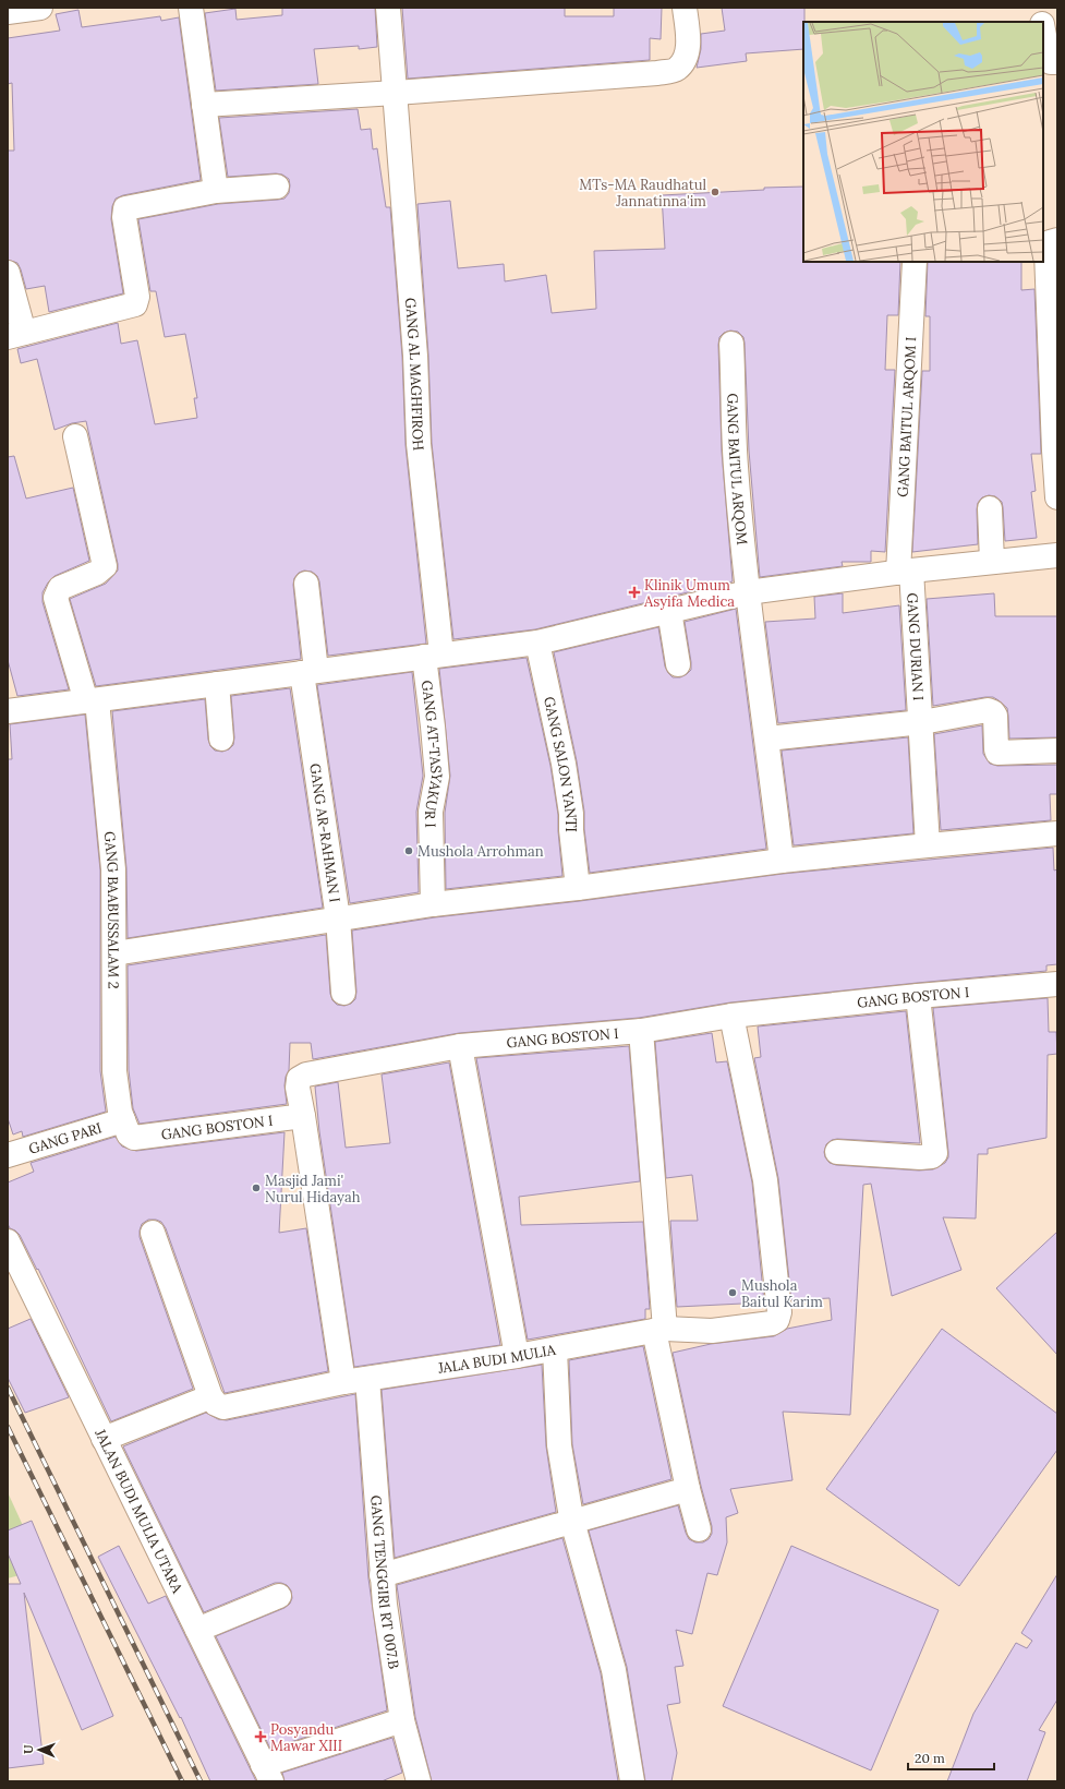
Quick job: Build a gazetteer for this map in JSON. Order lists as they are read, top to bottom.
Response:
{
  "streets": {
    "street": [
      "GANG AL MAGHFIROH",
      "GANG BAITUL ARQOM I",
      "GANG BAITUL ARQOM",
      "GANG DURIAN I",
      "GANG AT-TASYAKUR I",
      "GANG SALON YANTI",
      "GANG AR-RAHMAN I",
      "GANG BAABUSSALAM 2",
      "GANG BOSTON I",
      "GANG PARI",
      "JALA BUDI MULIA",
      "JALAN BUDI MULIA UTARA",
      "GANG TENGGIRI RT 007.B"
    ]
  },
  "crossings": [
    ["GANG AL MAGHFIROH", "GANG AT-TASYAKUR I"],
    ["GANG BAITUL ARQOM I", "GANG DURIAN I"],
    ["GANG BAABUSSALAM 2", "GANG BOSTON I"],
    ["GANG BAABUSSALAM 2", "GANG PARI"],
    ["GANG BOSTON I", "GANG PARI"],
    ["GANG BOSTON I", "JALA BUDI MULIA"],
    ["JALA BUDI MULIA", "GANG TENGGIRI RT 007.B"]
  ],
  "places": {
    "other": [
      "MTs-MA Raudhatul Jannatinna'im",
      "Mushola Arrohman",
      "Masjid Jami' Nurul Hidayah",
      "Mushola Baitul Karim"
    ],
    "health": ["Klinik Umum Asyifa Medica", "Posyandu Mawar XIII"]
  },
  "scale_bar": "20 m",
  "north": "left"
}
